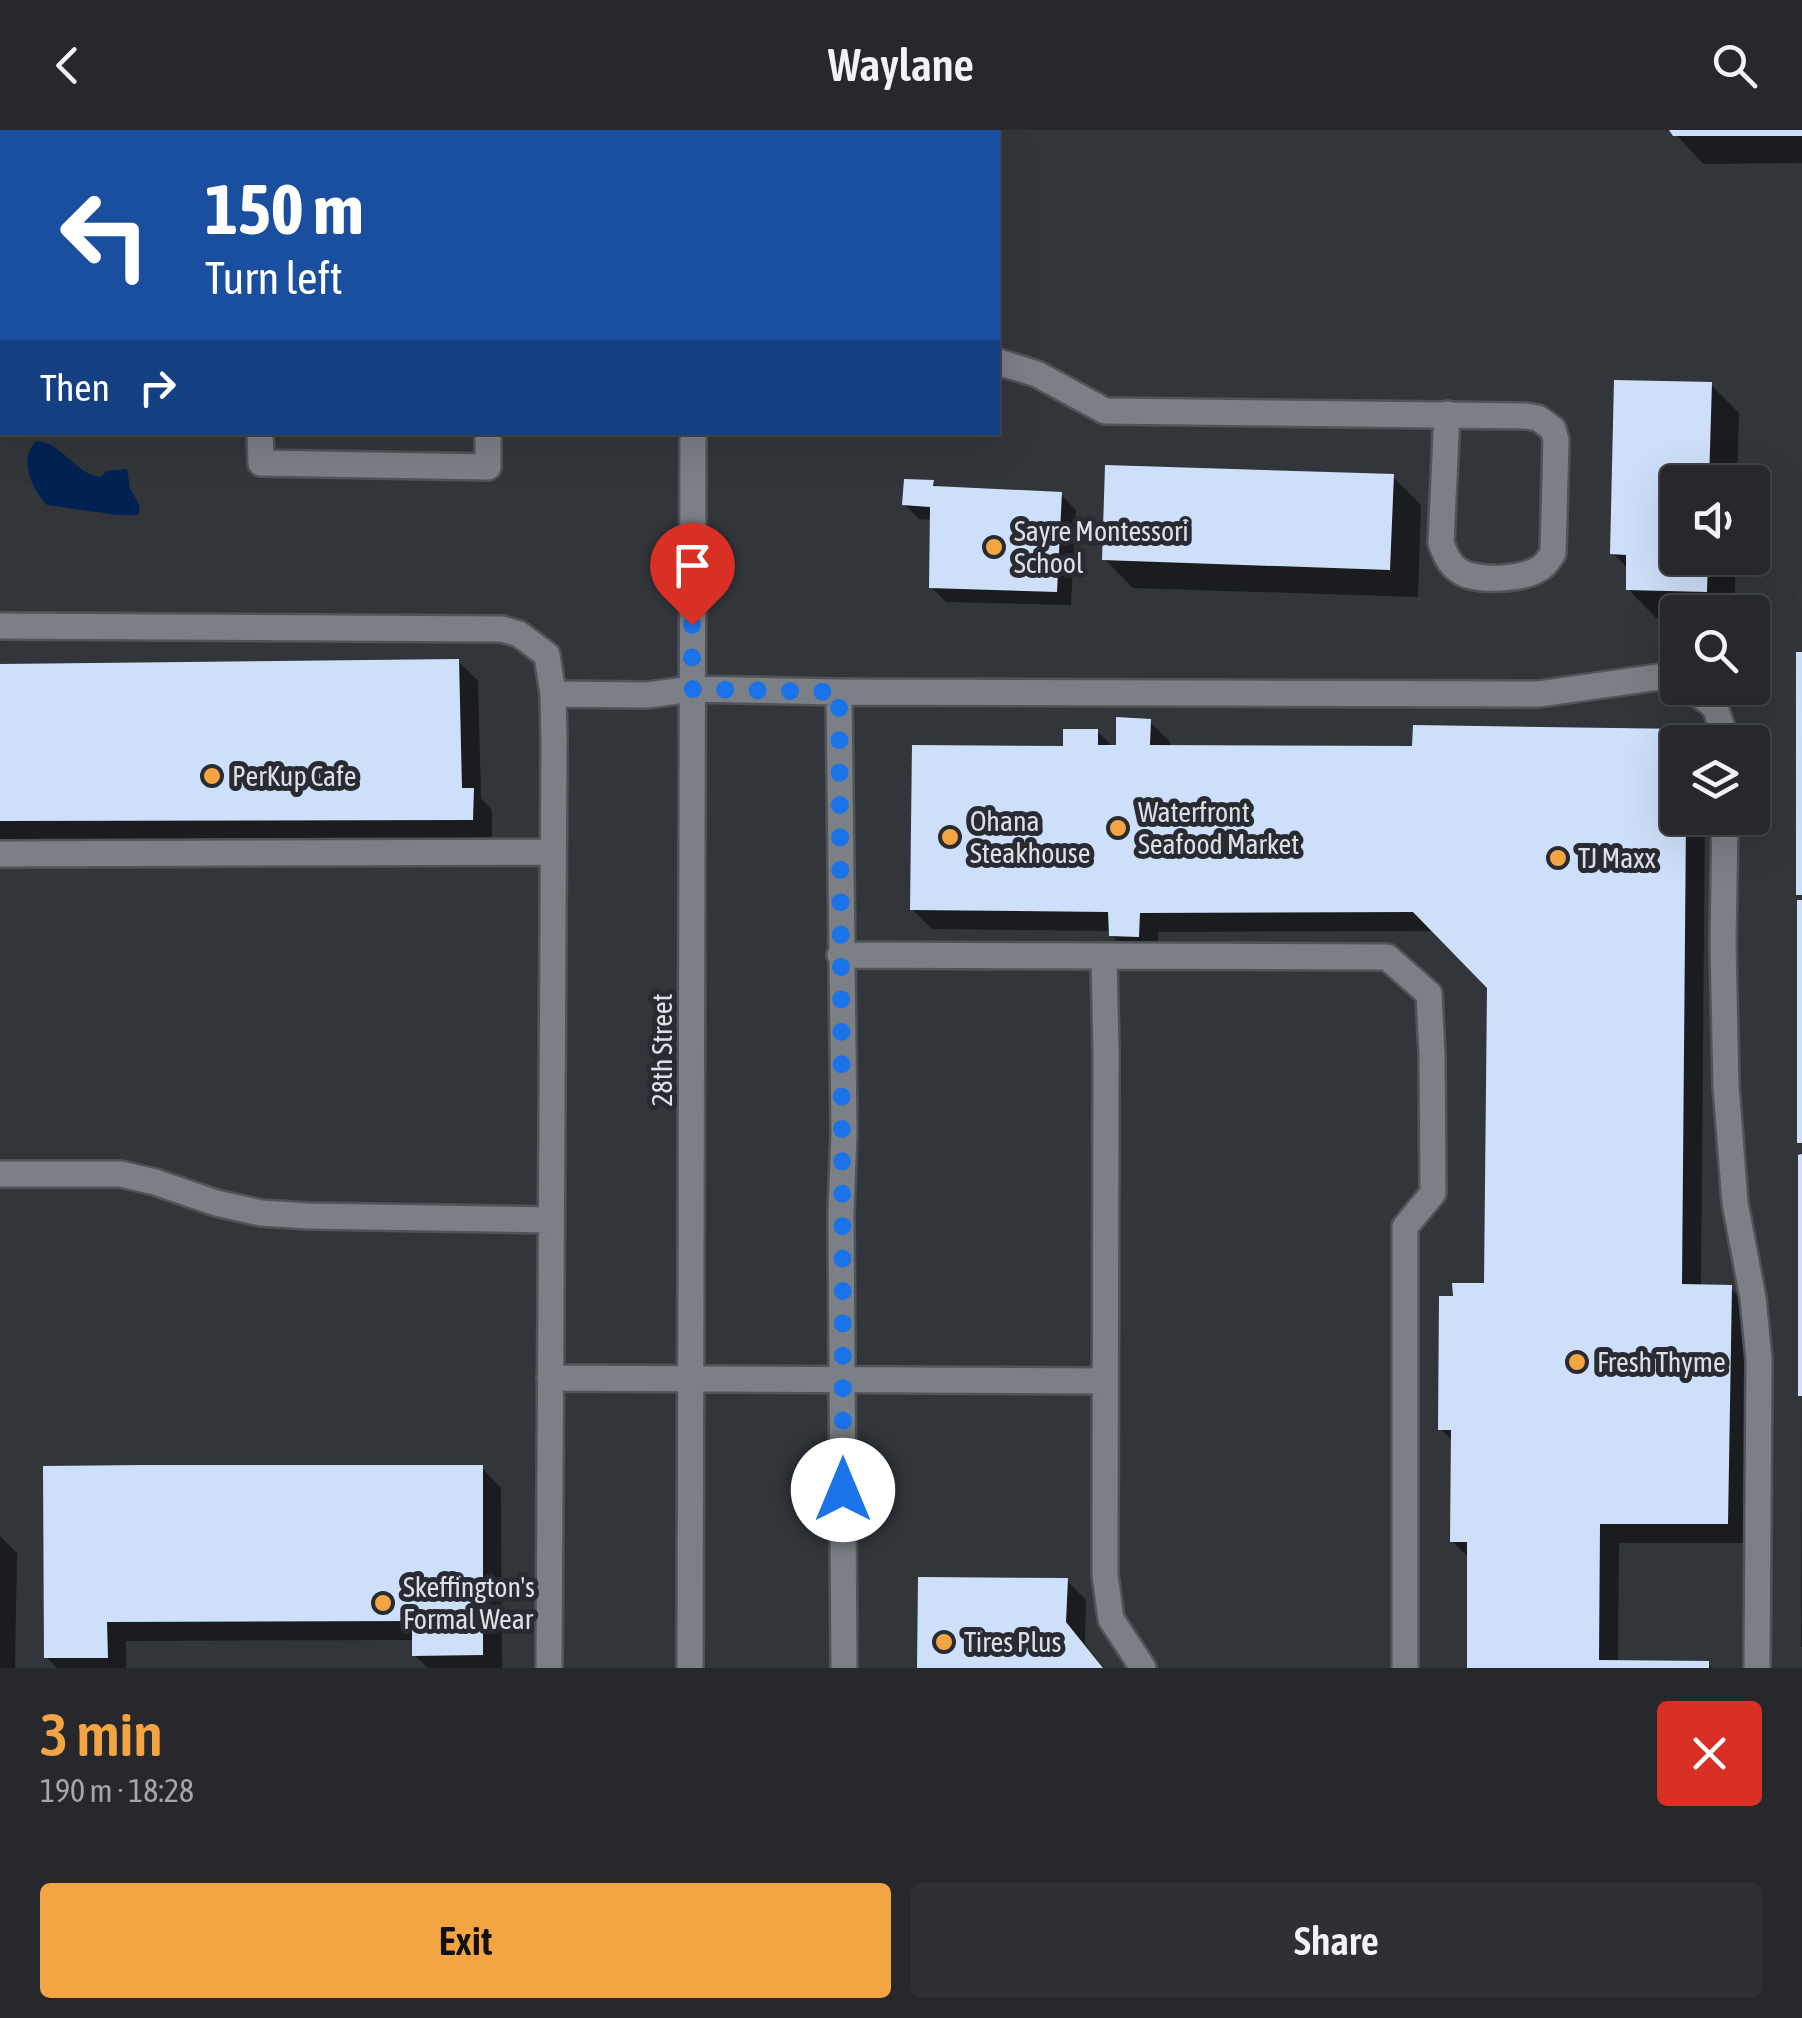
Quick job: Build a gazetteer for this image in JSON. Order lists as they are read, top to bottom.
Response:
{
  "streets": {
    "street": ["28th Street"]
  },
  "places": [
    "Sayre Montessori School",
    "PerKup Cafe",
    "Waterfront Seafood Market",
    "Ohana Steakhouse",
    "TJ Maxx",
    "Fresh Thyme",
    "Skeffington's Formal Wear",
    "Tires Plus"
  ],
  "page": {
    "header": "Waylane",
    "turn": ["150 m", "Turn left"],
    "then": "Then",
    "heading": ["3 min", "190 m · 18:28"],
    "buttons": ["Exit", "Share"]
  }
}
